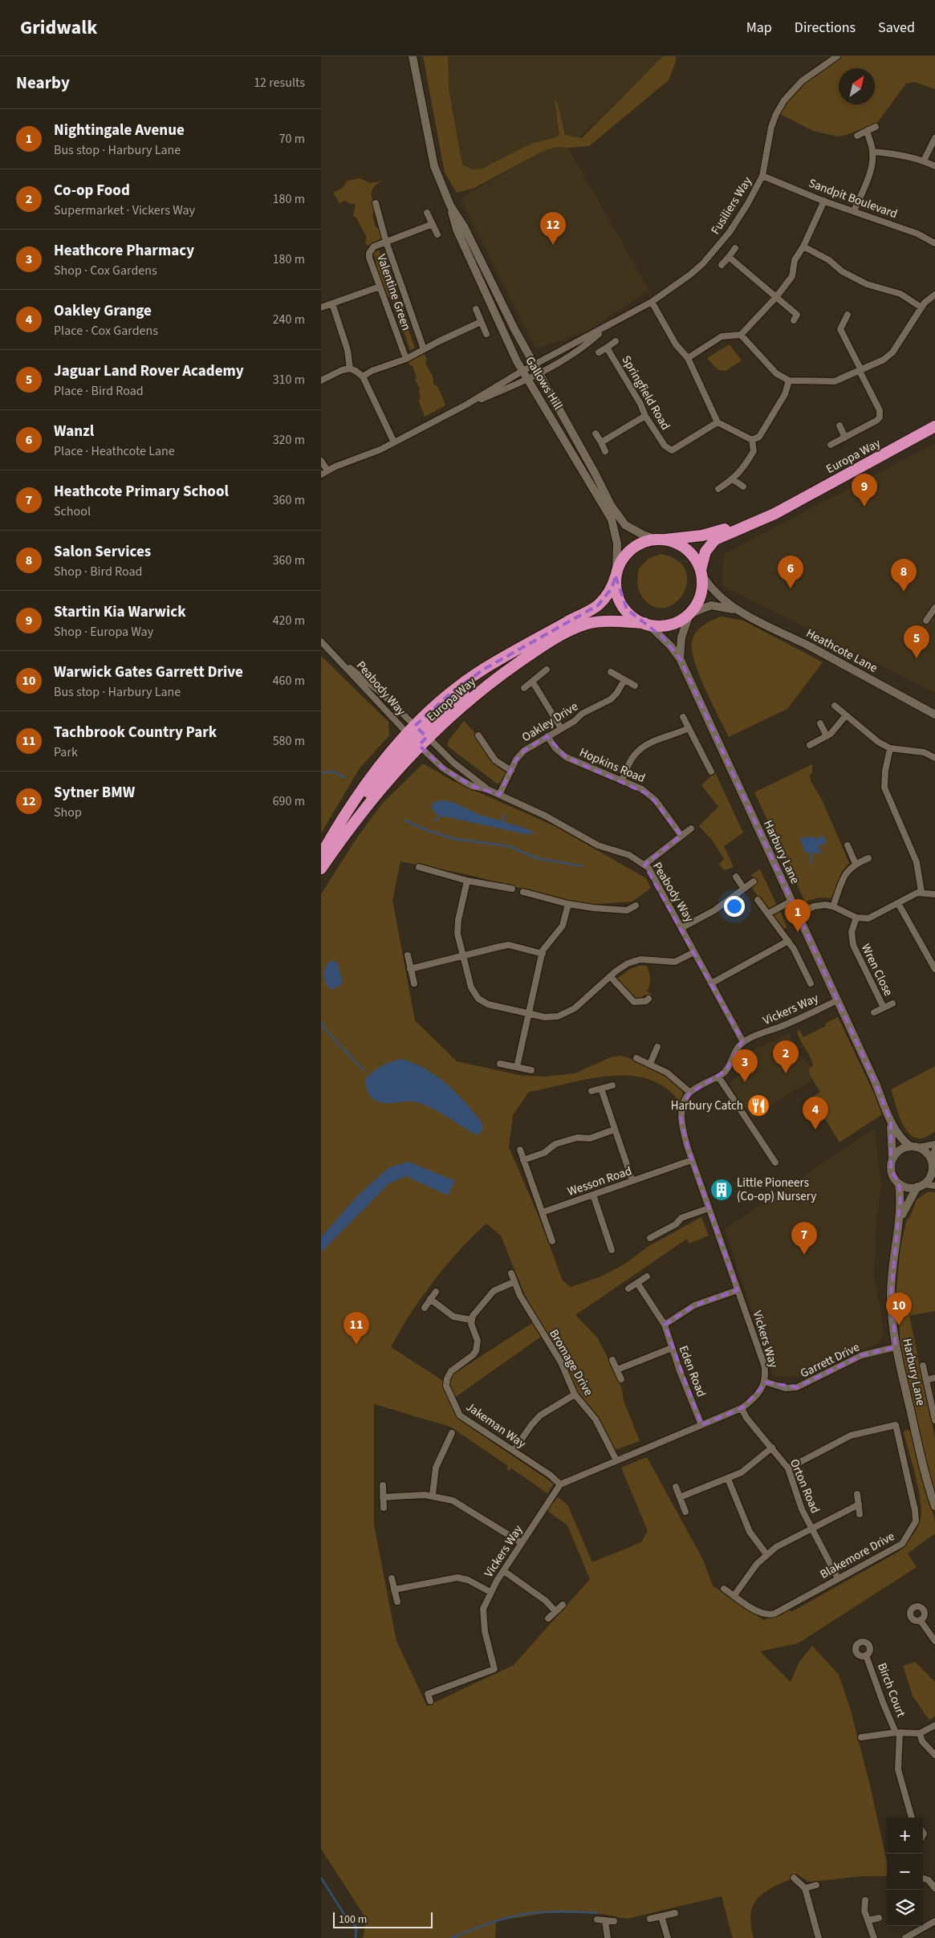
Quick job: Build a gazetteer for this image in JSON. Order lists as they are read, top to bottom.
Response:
{
  "streets": {
    "highway": ["Europa Way"],
    "street": [
      "Sandpit Boulevard",
      "Fusiliers Way",
      "Valentine Green",
      "Gallows Hill",
      "Springfield Road",
      "Heathcote Lane",
      "Peabody Way",
      "Oakley Drive",
      "Hopkins Road",
      "Harbury Lane",
      "Wren Close",
      "Vickers Way",
      "Wesson Road",
      "Garrett Drive",
      "Bromage Drive",
      "Eden Road",
      "Jakeman Way",
      "Orton Road",
      "Blakemore Drive",
      "Birch Court"
    ]
  },
  "crossings": [
    ["Sandpit Boulevard", "Fusiliers Way"],
    ["Fusiliers Way", "Gallows Hill"],
    ["Gallows Hill", "Europa Way"],
    ["Gallows Hill", "Heathcote Lane"],
    ["Gallows Hill", "Harbury Lane"],
    ["Europa Way", "Heathcote Lane"],
    ["Europa Way", "Peabody Way"],
    ["Europa Way", "Harbury Lane"],
    ["Heathcote Lane", "Harbury Lane"],
    ["Peabody Way", "Oakley Drive"],
    ["Peabody Way", "Vickers Way"],
    ["Oakley Drive", "Hopkins Road"],
    ["Harbury Lane", "Vickers Way"],
    ["Harbury Lane", "Garrett Drive"],
    ["Vickers Way", "Wesson Road"],
    ["Vickers Way", "Garrett Drive"],
    ["Vickers Way", "Bromage Drive"],
    ["Vickers Way", "Eden Road"],
    ["Vickers Way", "Jakeman Way"],
    ["Vickers Way", "Orton Road"],
    ["Orton Road", "Blakemore Drive"]
  ],
  "places": {
    "restaurant": ["Harbury Catch"],
    "building": ["Little Pioneers (Co-op) Nursery"]
  },
  "scale_bar": "100 m",
  "north": "top right",
  "page": {
    "header": "Gridwalk",
    "nav": ["Map", "Directions", "Saved"],
    "heading": ["Nearby", "12 results"],
    "list": [
      {
        "mark": "1",
        "name": "Nightingale Avenue",
        "note": "Bus stop · Harbury Lane",
        "value": "70 m"
      },
      {
        "mark": "2",
        "name": "Co-op Food",
        "note": "Supermarket · Vickers Way",
        "value": "180 m"
      },
      {
        "mark": "3",
        "name": "Heathcore Pharmacy",
        "note": "Shop · Cox Gardens",
        "value": "180 m"
      },
      {
        "mark": "4",
        "name": "Oakley Grange",
        "note": "Place · Cox Gardens",
        "value": "240 m"
      },
      {
        "mark": "5",
        "name": "Jaguar Land Rover Academy",
        "note": "Place · Bird Road",
        "value": "310 m"
      },
      {
        "mark": "6",
        "name": "Wanzl",
        "note": "Place · Heathcote Lane",
        "value": "320 m"
      },
      {
        "mark": "7",
        "name": "Heathcote Primary School",
        "note": "School",
        "value": "360 m"
      },
      {
        "mark": "8",
        "name": "Salon Services",
        "note": "Shop · Bird Road",
        "value": "360 m"
      },
      {
        "mark": "9",
        "name": "Startin Kia Warwick",
        "note": "Shop · Europa Way",
        "value": "420 m"
      },
      {
        "mark": "10",
        "name": "Warwick Gates Garrett Drive",
        "note": "Bus stop · Harbury Lane",
        "value": "460 m"
      },
      {
        "mark": "11",
        "name": "Tachbrook Country Park",
        "note": "Park",
        "value": "580 m"
      },
      {
        "mark": "12",
        "name": "Sytner BMW",
        "note": "Shop",
        "value": "690 m"
      }
    ],
    "pins": [
      "12",
      "9",
      "6",
      "8",
      "5",
      "1",
      "2",
      "3",
      "4",
      "7",
      "10",
      "11"
    ],
    "map_buttons": ["+", "−"],
    "scale": "100 m"
  }
}
